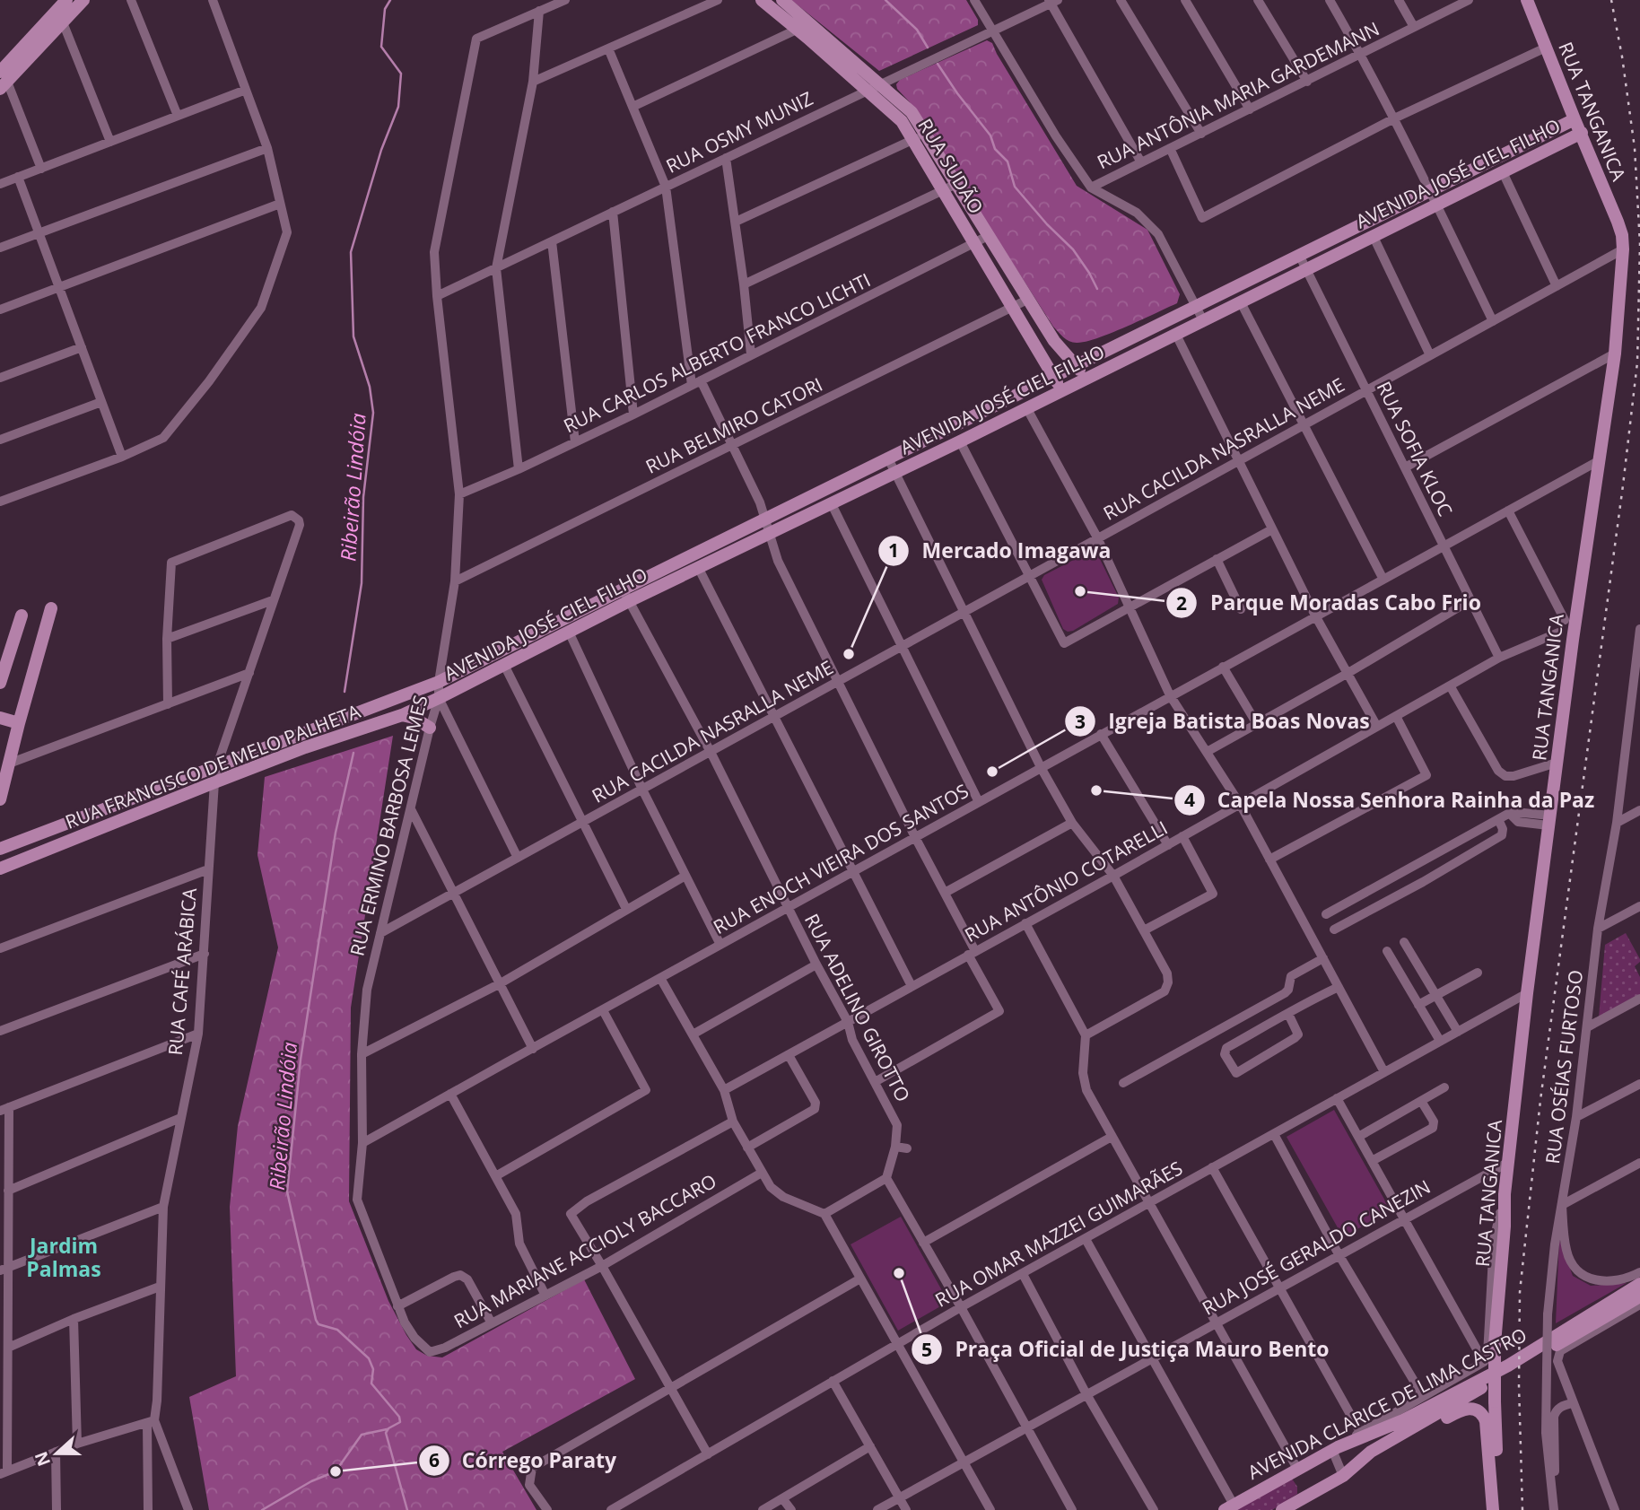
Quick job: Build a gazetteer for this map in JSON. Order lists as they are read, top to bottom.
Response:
{
  "streets": {
    "street": [
      "RUA ANTÔNIA MARIA GARDEMANN",
      "RUA TANGANICA",
      "RUA OSMY MUNIZ",
      "RUA SUDÃO",
      "AVENIDA JOSÉ CIEL FILHO",
      "RUA CARLOS ALBERTO FRANCO LICHTI",
      "RUA BELMIRO CATORI",
      "RUA CACILDA NASRALLA NEME",
      "RUA SOFIA KLOC",
      "RUA FRANCISCO DE MELO PALHETA",
      "RUA ERMINO BARBOSA LEMES",
      "RUA ENOCH VIEIRA DOS SANTOS",
      "RUA ANTÔNIO COTARELLI",
      "RUA CAFÉ ARÁBICA",
      "RUA ADELINO GIROTTO",
      "RUA OSÉIAS FURTOSO",
      "RUA OMAR MAZZEI GUIMARÃES",
      "RUA JOSÉ GERALDO CANEZIN",
      "RUA MARIANE ACCIOLY BACCARO",
      "AVENIDA CLARICE DE LIMA CASTRO"
    ]
  },
  "crossings": [
    ["RUA TANGANICA", "AVENIDA JOSÉ CIEL FILHO"],
    ["RUA TANGANICA", "RUA CACILDA NASRALLA NEME"],
    ["RUA TANGANICA", "RUA ENOCH VIEIRA DOS SANTOS"],
    ["RUA TANGANICA", "RUA OMAR MAZZEI GUIMARÃES"],
    ["RUA TANGANICA", "RUA JOSÉ GERALDO CANEZIN"],
    ["RUA OSMY MUNIZ", "RUA SUDÃO"],
    ["RUA OSMY MUNIZ", "RUA ERMINO BARBOSA LEMES"],
    ["RUA SUDÃO", "AVENIDA JOSÉ CIEL FILHO"],
    ["RUA SUDÃO", "RUA CARLOS ALBERTO FRANCO LICHTI"],
    ["RUA SUDÃO", "RUA BELMIRO CATORI"],
    ["AVENIDA JOSÉ CIEL FILHO", "RUA SOFIA KLOC"],
    ["AVENIDA JOSÉ CIEL FILHO", "RUA FRANCISCO DE MELO PALHETA"],
    ["AVENIDA JOSÉ CIEL FILHO", "RUA ERMINO BARBOSA LEMES"],
    ["AVENIDA JOSÉ CIEL FILHO", "RUA ADELINO GIROTTO"],
    ["RUA CARLOS ALBERTO FRANCO LICHTI", "RUA ERMINO BARBOSA LEMES"],
    ["RUA BELMIRO CATORI", "RUA ERMINO BARBOSA LEMES"],
    ["RUA CACILDA NASRALLA NEME", "RUA SOFIA KLOC"],
    ["RUA CACILDA NASRALLA NEME", "RUA ERMINO BARBOSA LEMES"],
    ["RUA CACILDA NASRALLA NEME", "RUA ADELINO GIROTTO"],
    ["RUA SOFIA KLOC", "RUA ENOCH VIEIRA DOS SANTOS"],
    ["RUA SOFIA KLOC", "RUA ANTÔNIO COTARELLI"],
    ["RUA FRANCISCO DE MELO PALHETA", "RUA ERMINO BARBOSA LEMES"],
    ["RUA FRANCISCO DE MELO PALHETA", "RUA CAFÉ ARÁBICA"],
    ["RUA ERMINO BARBOSA LEMES", "RUA ENOCH VIEIRA DOS SANTOS"],
    ["RUA ERMINO BARBOSA LEMES", "RUA MARIANE ACCIOLY BACCARO"],
    ["RUA ENOCH VIEIRA DOS SANTOS", "RUA ADELINO GIROTTO"],
    ["RUA ANTÔNIO COTARELLI", "RUA ADELINO GIROTTO"]
  ],
  "districts": ["Jardim Palmas"],
  "water": ["Ribeirão Lindóia"],
  "places": [
    "Parque Moradas Cabo Frio",
    "Mercado Imagawa",
    "Igreja Batista Boas Novas",
    "Capela Nossa Senhora Rainha da Paz",
    "Praça Oficial de Justiça Mauro Bento",
    "Córrego Paraty"
  ],
  "north": "left"
}
